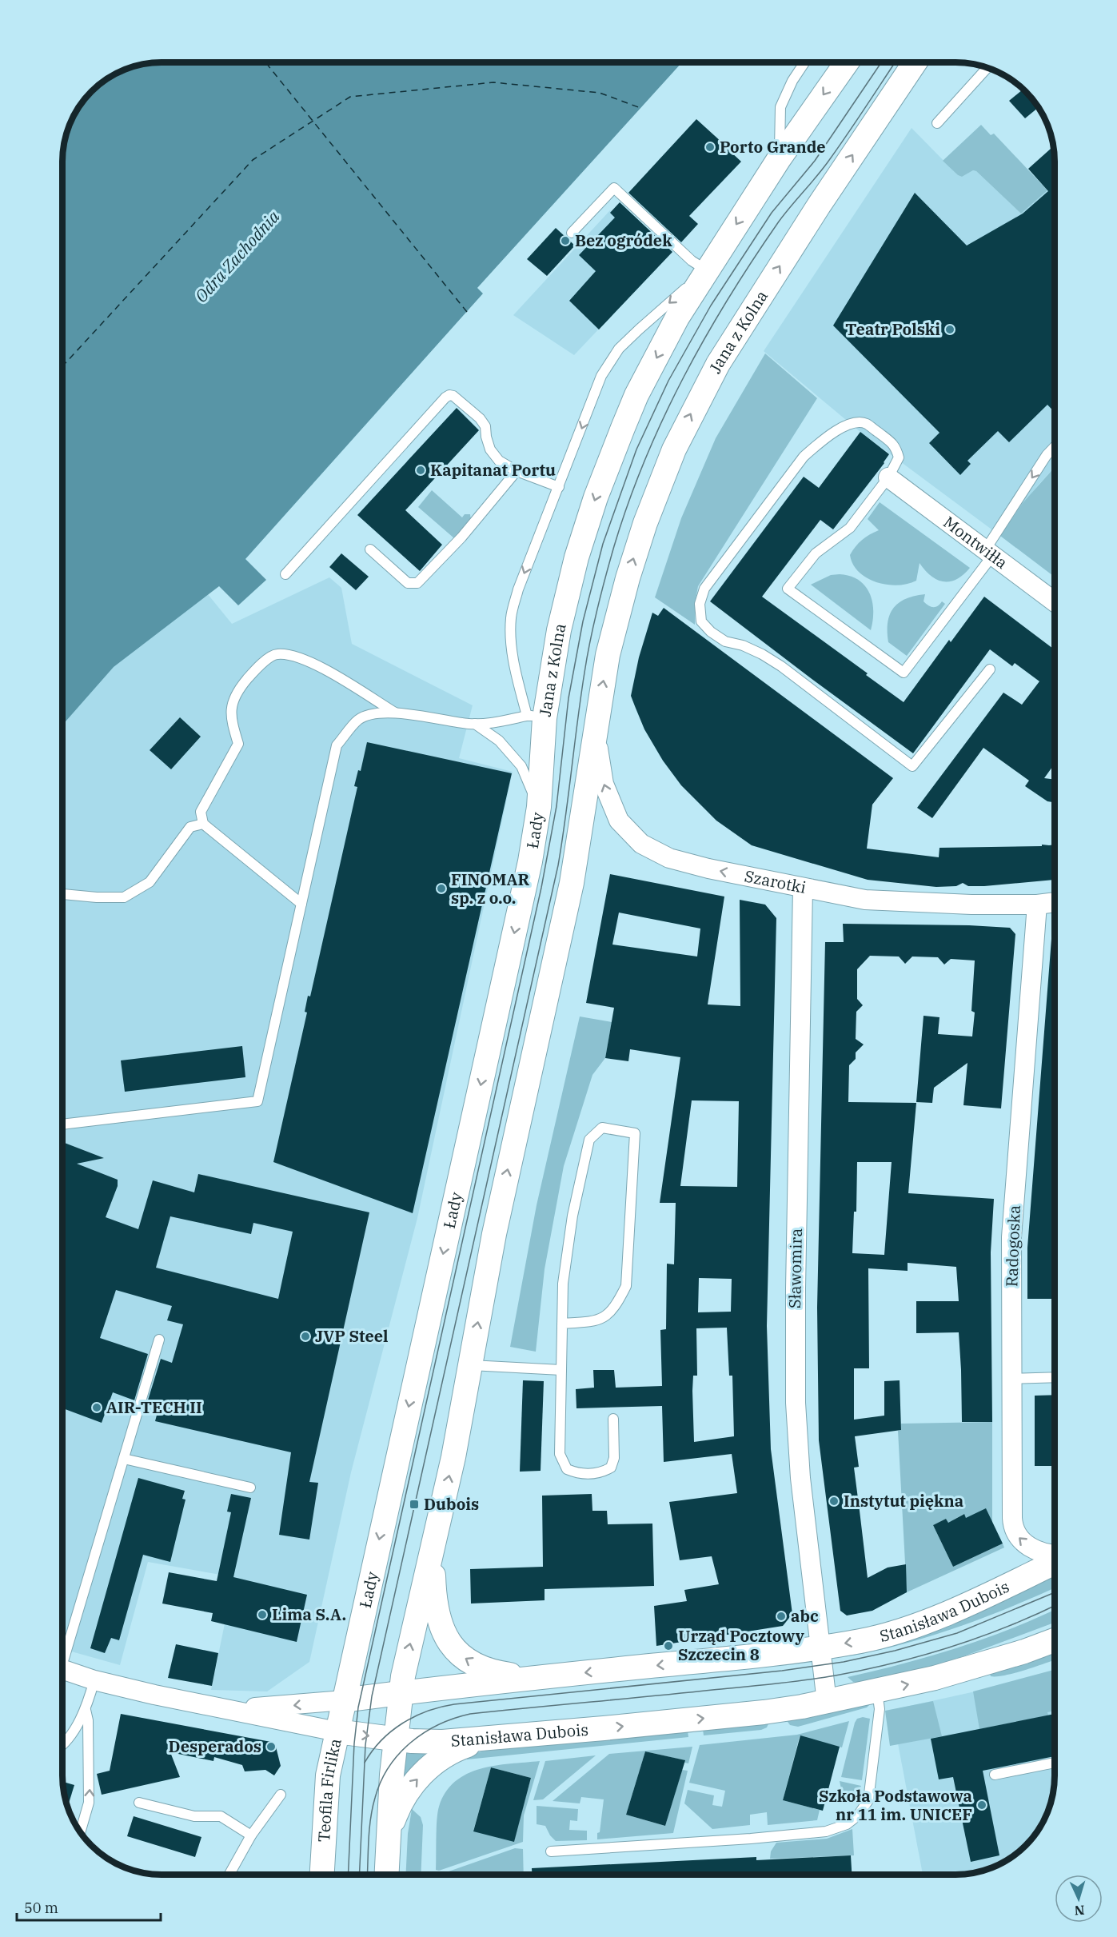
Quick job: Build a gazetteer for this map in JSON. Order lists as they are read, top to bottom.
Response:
{
  "streets": {
    "street": [
      "Jana z Kolna",
      "Montwiłła",
      "Łady",
      "Szarotki",
      "Radogoska",
      "Sławomira",
      "Stanisława Dubois",
      "Teofila Firlika"
    ]
  },
  "crossings": [
    ["Jana z Kolna", "Łady"],
    ["Jana z Kolna", "Szarotki"],
    ["Łady", "Stanisława Dubois"],
    ["Łady", "Teofila Firlika"],
    ["Szarotki", "Radogoska"],
    ["Szarotki", "Sławomira"],
    ["Sławomira", "Stanisława Dubois"],
    ["Stanisława Dubois", "Teofila Firlika"]
  ],
  "one_way": ["Szarotki"],
  "water": ["Odra Zachodnia"],
  "places": {
    "other": [
      "Porto Grande",
      "Bez ogródek",
      "Teatr Polski",
      "Kapitanat Portu",
      "FINOMAR sp. z o.o.",
      "JVP Steel",
      "AIR-TECH II",
      "Instytut piękna",
      "Lima S.A.",
      "abc",
      "Urząd Pocztowy Szczecin 8",
      "Desperados",
      "Szkoła Podstawowa nr 11 im. UNICEF"
    ],
    "transit": ["Dubois"]
  },
  "scale_bar": "50 m",
  "north": "bottom"
}
